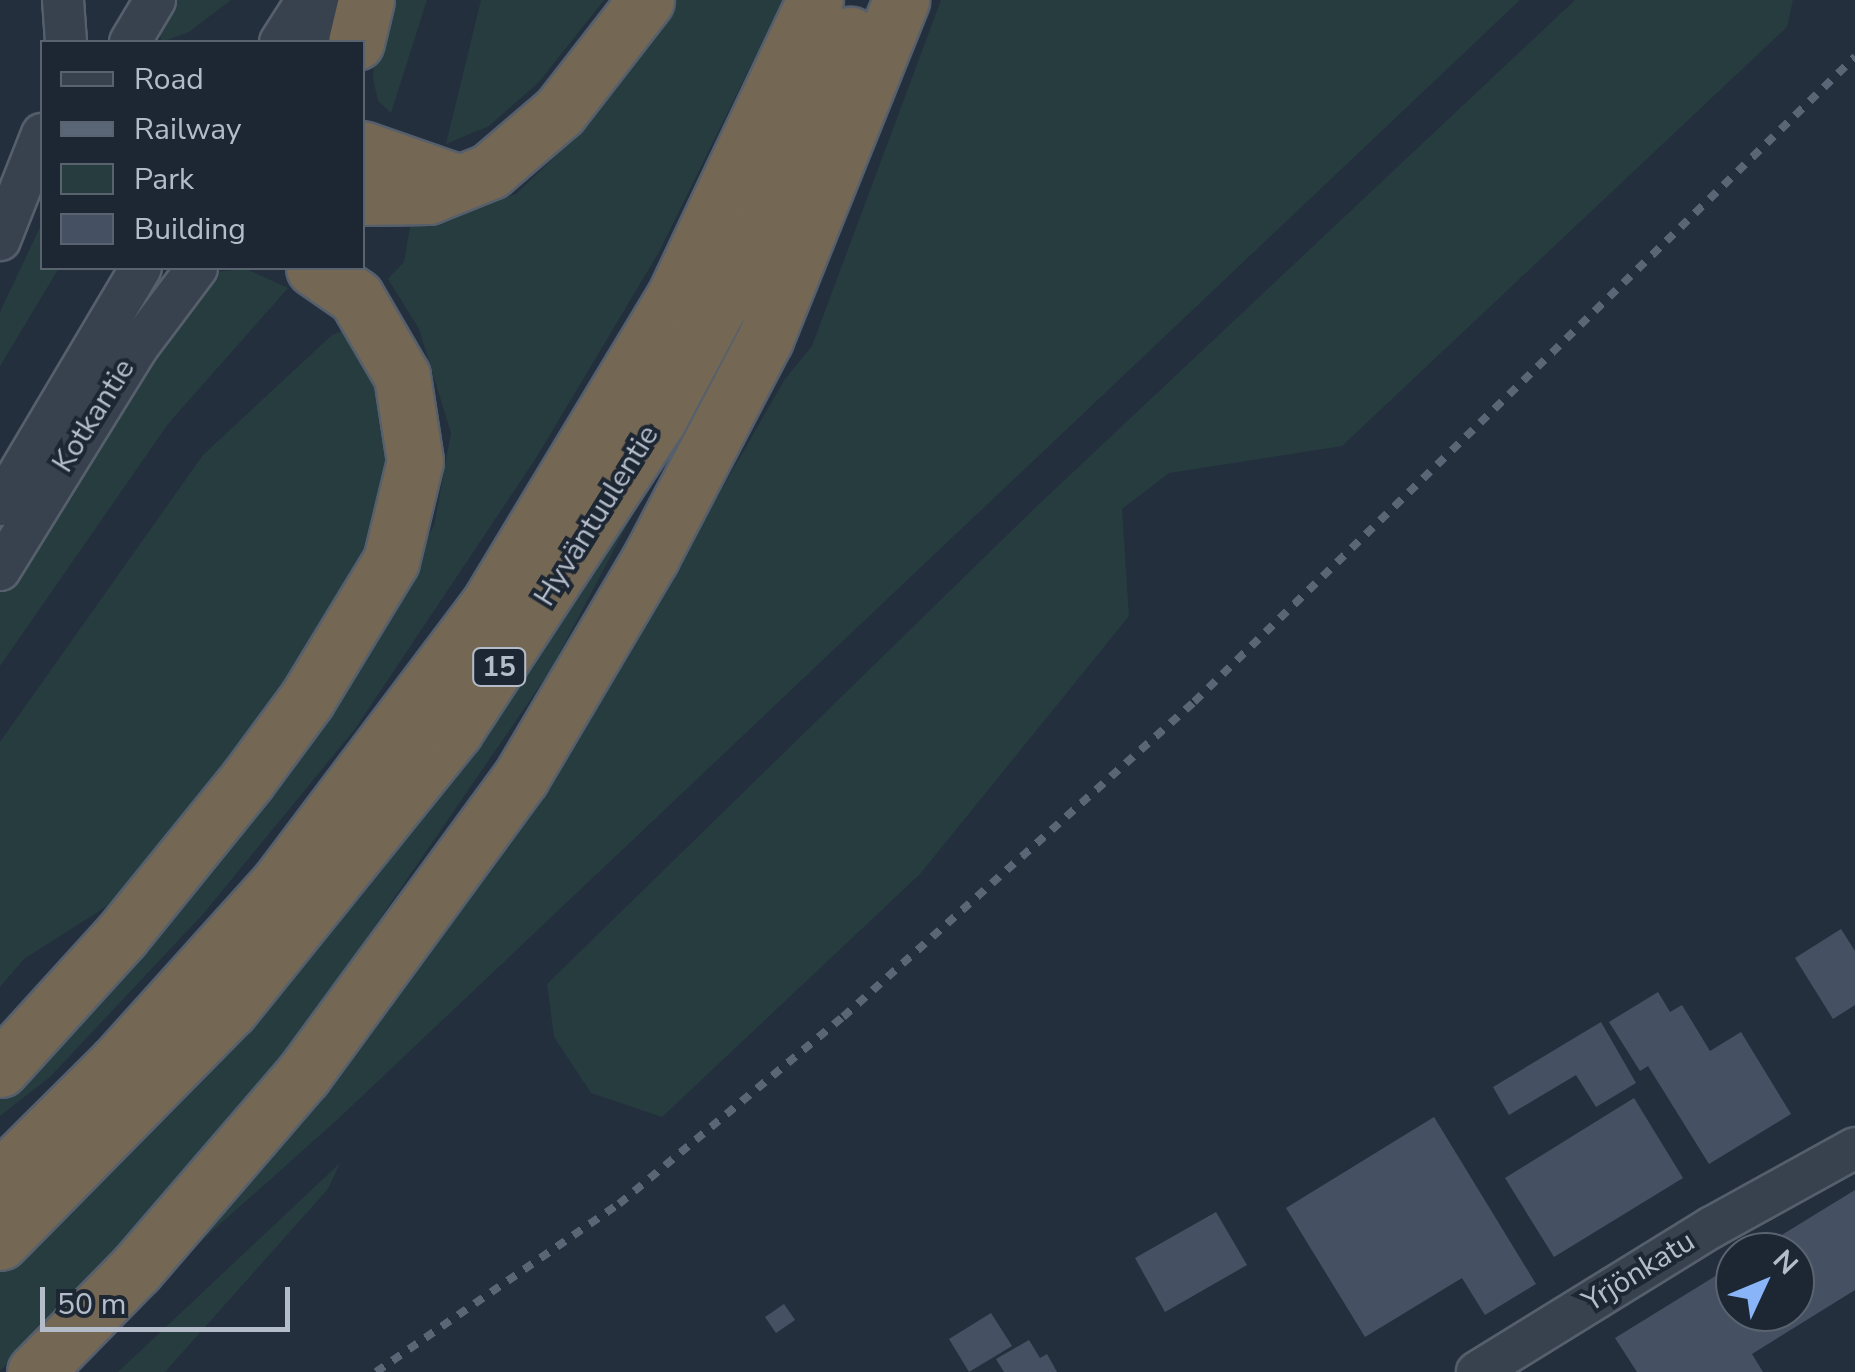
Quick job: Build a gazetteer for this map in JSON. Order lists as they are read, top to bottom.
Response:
{
  "streets": {
    "highway": ["Hyväntuulentie", "15"],
    "street": ["Kotkantie", "Yrjönkatu"]
  },
  "legend": [
    "Road",
    "Railway",
    "Park",
    "Building"
  ],
  "scale_bar": "50 m",
  "north": "top right"
}
